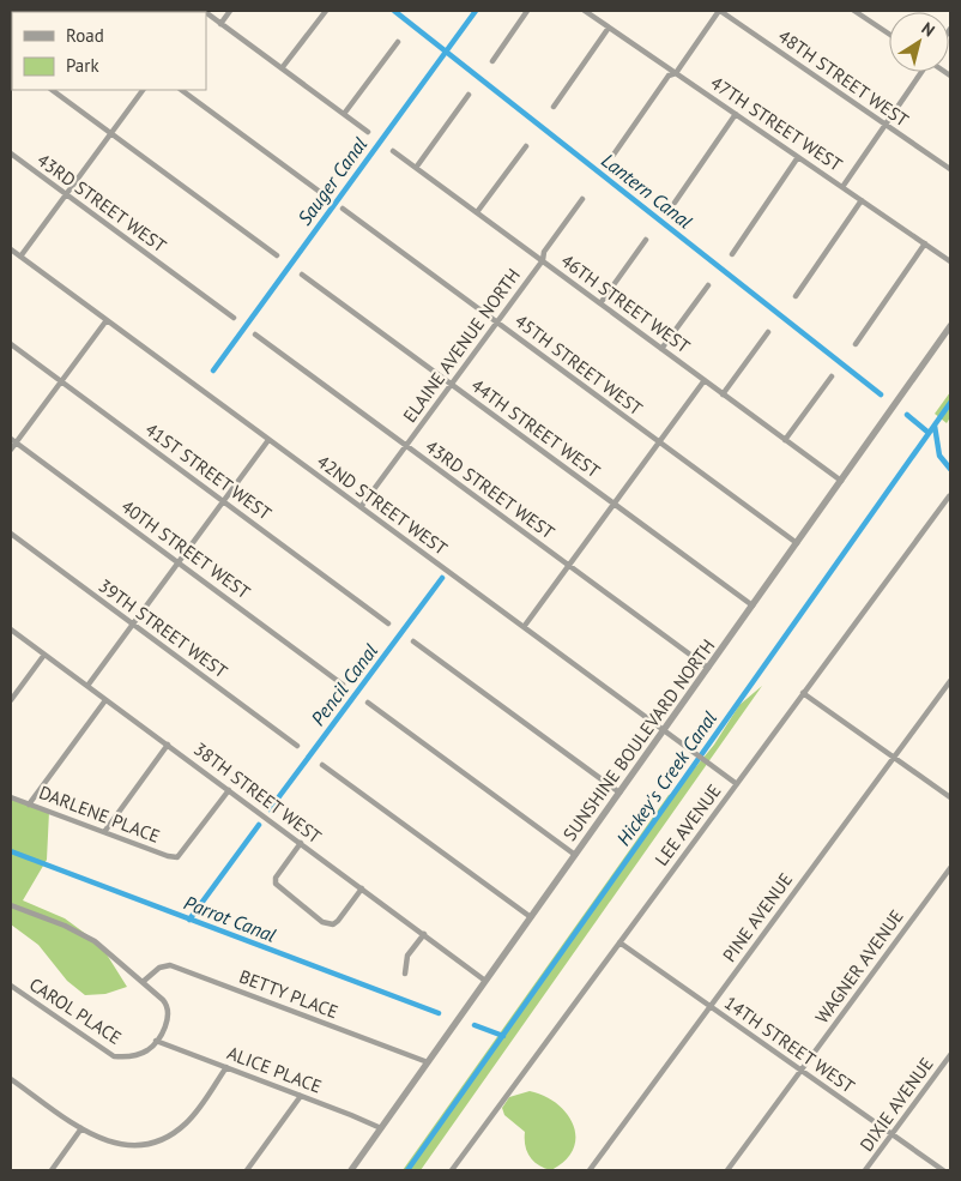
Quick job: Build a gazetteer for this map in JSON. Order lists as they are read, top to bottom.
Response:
{
  "streets": {
    "street": [
      "48TH STREET WEST",
      "47TH STREET WEST",
      "43RD STREET WEST",
      "46TH STREET WEST",
      "ELAINE AVENUE NORTH",
      "45TH STREET WEST",
      "44TH STREET WEST",
      "41ST STREET WEST",
      "42ND STREET WEST",
      "40TH STREET WEST",
      "39TH STREET WEST",
      "SUNSHINE BOULEVARD NORTH",
      "38TH STREET WEST",
      "DARLENE PLACE",
      "LEE AVENUE",
      "PINE AVENUE",
      "WAGNER AVENUE",
      "BETTY PLACE",
      "CAROL PLACE",
      "14TH STREET WEST",
      "ALICE PLACE",
      "DIXIE AVENUE"
    ]
  },
  "crossings": [
    ["43RD STREET WEST", "ELAINE AVENUE NORTH"],
    ["43RD STREET WEST", "SUNSHINE BOULEVARD NORTH"],
    ["46TH STREET WEST", "ELAINE AVENUE NORTH"],
    ["46TH STREET WEST", "SUNSHINE BOULEVARD NORTH"],
    ["ELAINE AVENUE NORTH", "45TH STREET WEST"],
    ["ELAINE AVENUE NORTH", "44TH STREET WEST"],
    ["ELAINE AVENUE NORTH", "42ND STREET WEST"],
    ["45TH STREET WEST", "SUNSHINE BOULEVARD NORTH"],
    ["44TH STREET WEST", "SUNSHINE BOULEVARD NORTH"],
    ["42ND STREET WEST", "SUNSHINE BOULEVARD NORTH"],
    ["42ND STREET WEST", "LEE AVENUE"],
    ["SUNSHINE BOULEVARD NORTH", "38TH STREET WEST"],
    ["SUNSHINE BOULEVARD NORTH", "BETTY PLACE"],
    ["SUNSHINE BOULEVARD NORTH", "ALICE PLACE"],
    ["38TH STREET WEST", "DARLENE PLACE"],
    ["LEE AVENUE", "14TH STREET WEST"],
    ["PINE AVENUE", "14TH STREET WEST"],
    ["WAGNER AVENUE", "14TH STREET WEST"],
    ["CAROL PLACE", "ALICE PLACE"],
    ["14TH STREET WEST", "DIXIE AVENUE"]
  ],
  "water": [
    "Sauger Canal",
    "Lantern Canal",
    "Pencil Canal",
    "Hickey's Creek Canal",
    "Parrot Canal"
  ],
  "legend": ["Road", "Park"],
  "north": "top right"
}
